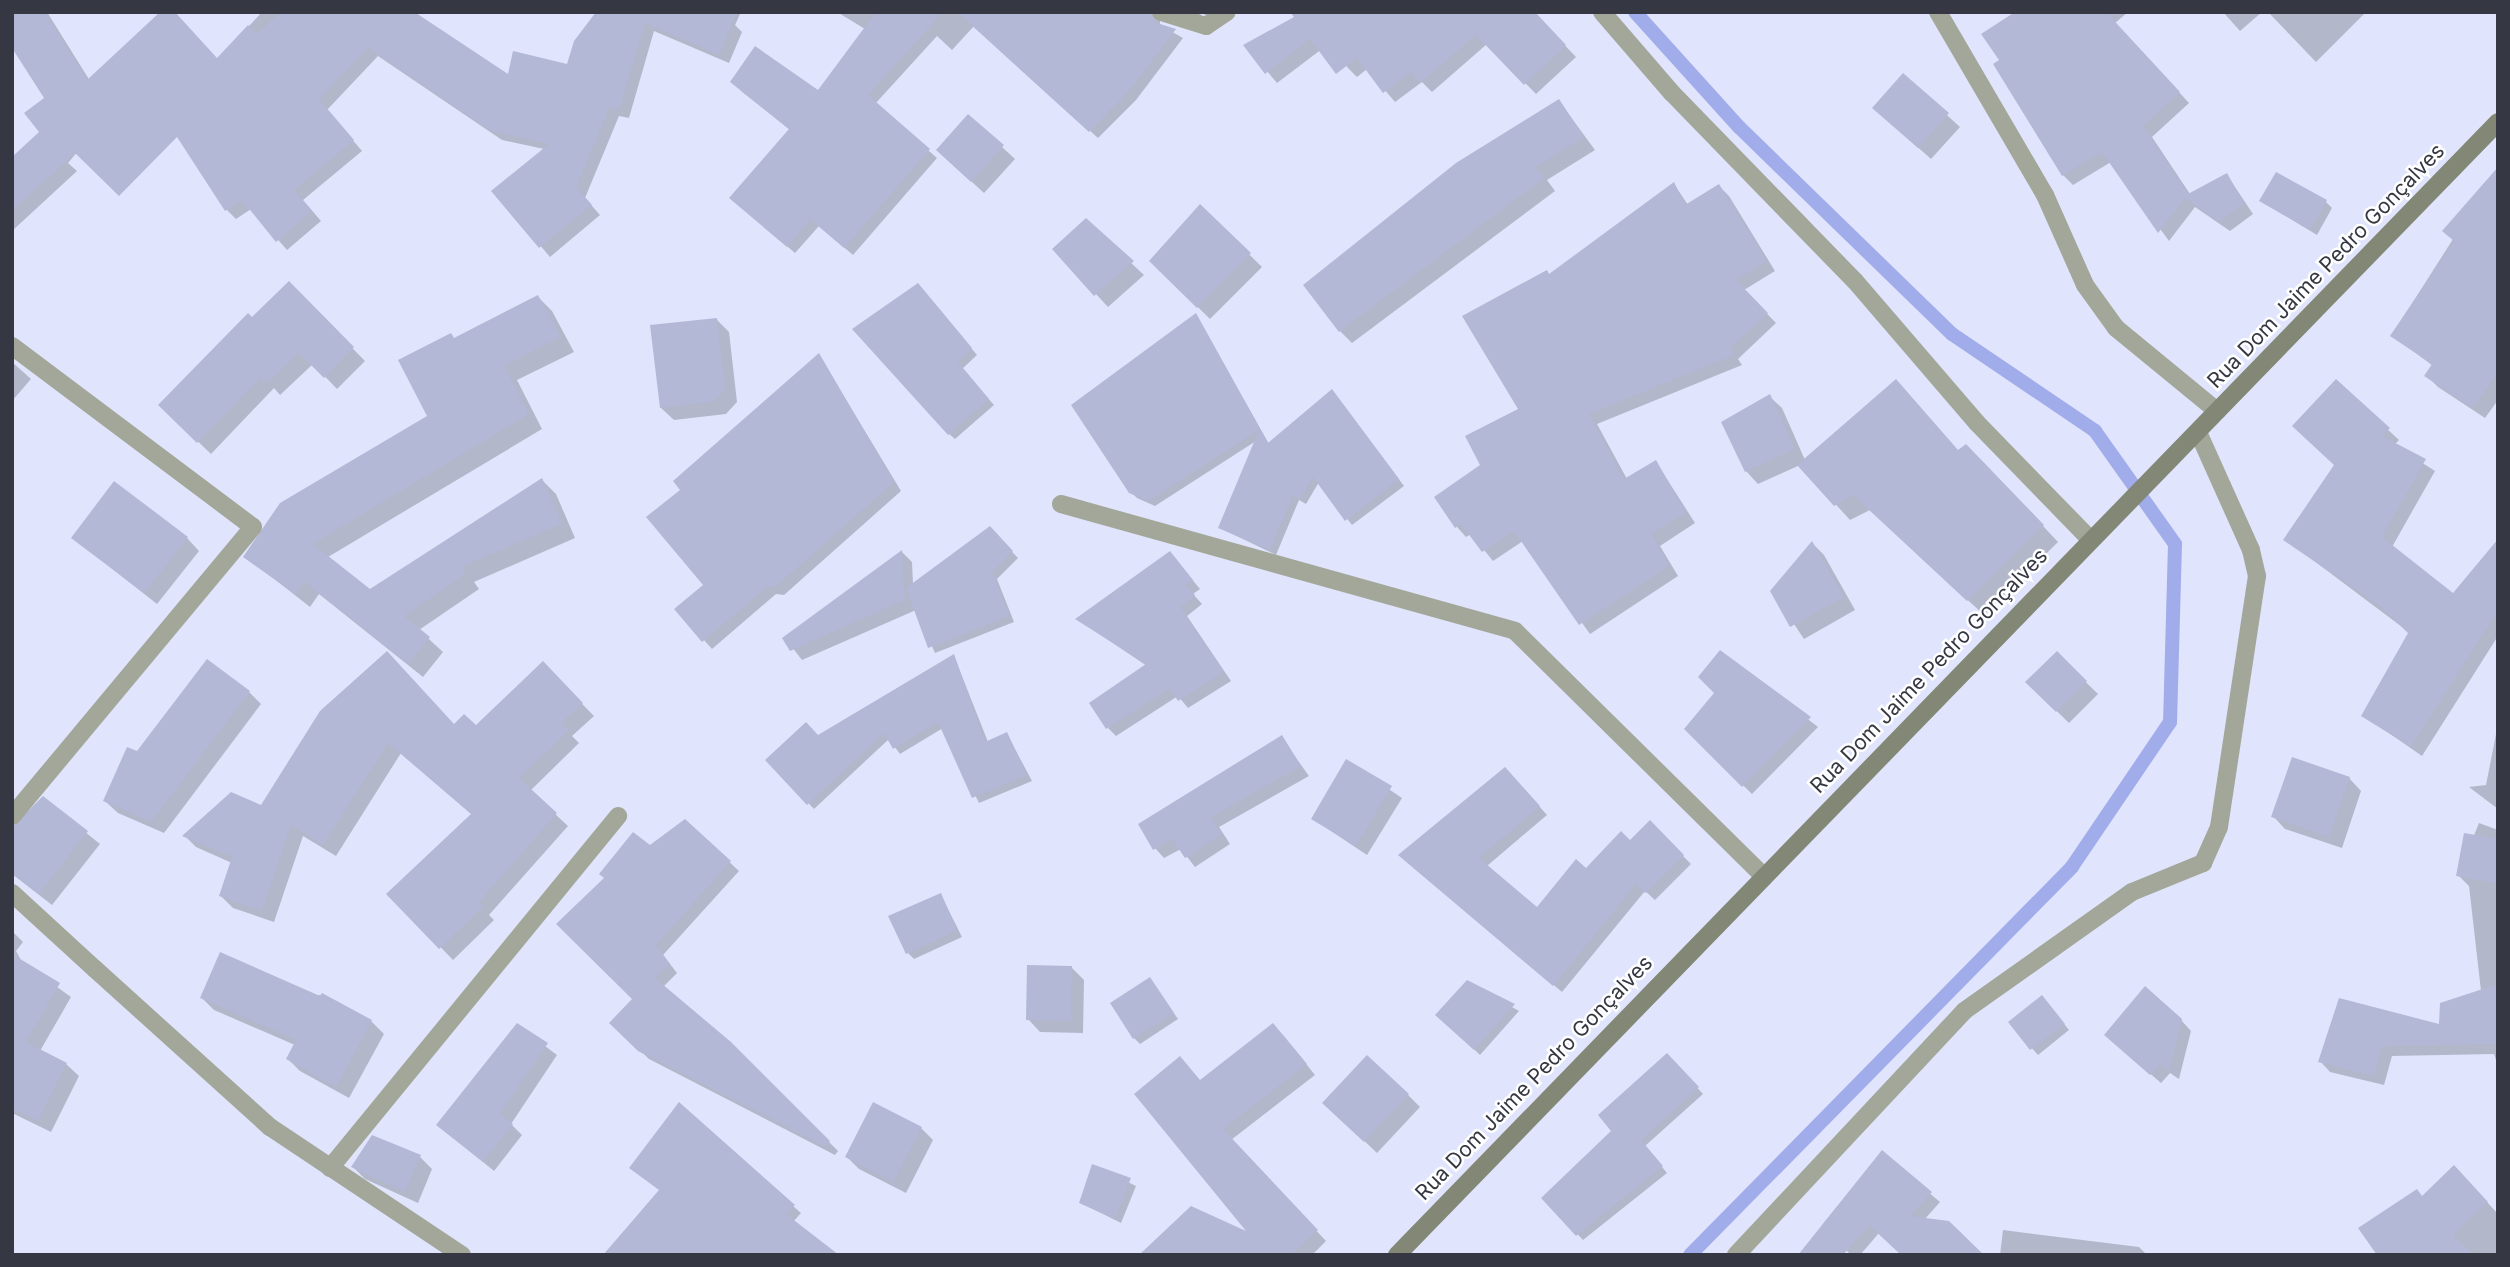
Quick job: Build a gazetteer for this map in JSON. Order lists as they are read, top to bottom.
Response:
{
  "streets": {
    "main road": ["Rua Dom Jaime Pedro Gonçalves"]
  }
}
